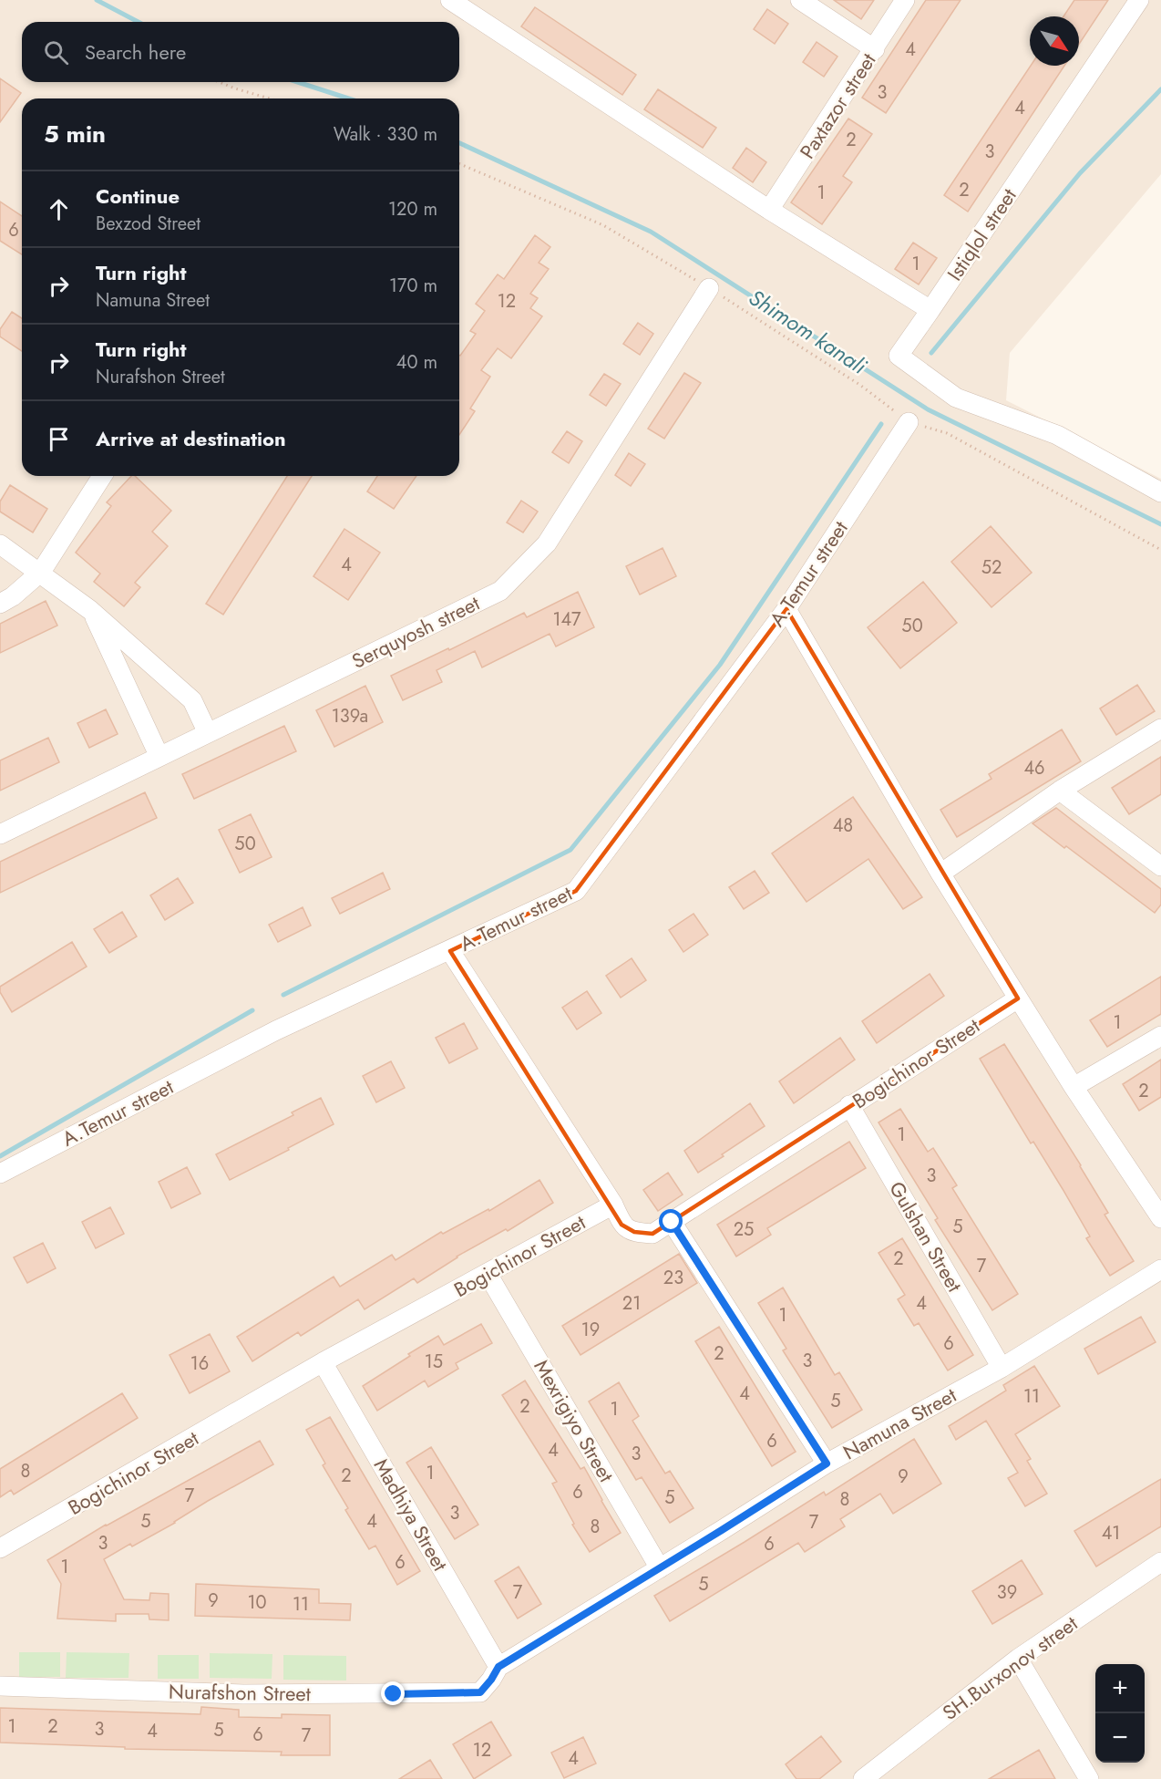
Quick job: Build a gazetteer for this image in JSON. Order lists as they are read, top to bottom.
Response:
{
  "streets": {
    "street": [
      "Paxtazor street",
      "Istiqlol street",
      "A.Temur street",
      "Serquyosh street",
      "Bogichinor Street",
      "Gulshan Street",
      "Mexrigiyo Street",
      "Namuna Street",
      "Madhiya Street",
      "SH.Burxonov street",
      "Nurafshon Street"
    ]
  },
  "crossings": [
    ["Bogichinor Street", "Gulshan Street"],
    ["Bogichinor Street", "Mexrigiyo Street"],
    ["Bogichinor Street", "Madhiya Street"],
    ["Gulshan Street", "Namuna Street"],
    ["Mexrigiyo Street", "Namuna Street"],
    ["Namuna Street", "Madhiya Street"],
    ["Namuna Street", "Nurafshon Street"]
  ],
  "water": ["Shimom kanali"],
  "house_numbers": [
    "4",
    "3",
    "4",
    "2",
    "3",
    "2",
    "1",
    "6",
    "1",
    "12",
    "4",
    "52",
    "147",
    "50",
    "139a",
    "46",
    "48",
    "50",
    "1",
    "2",
    "1",
    "3",
    "5",
    "25",
    "2",
    "7",
    "23",
    "21",
    "4",
    "1",
    "19",
    "6",
    "2",
    "3",
    "15",
    "16",
    "4",
    "11",
    "5",
    "2",
    "1",
    "6",
    "4",
    "3",
    "8",
    "1",
    "2",
    "9",
    "6",
    "7",
    "5",
    "8",
    "3",
    "5",
    "4",
    "7",
    "8",
    "41",
    "3",
    "6",
    "6",
    "1",
    "5",
    "7",
    "39",
    "9",
    "10",
    "11",
    "1",
    "2",
    "3",
    "5",
    "4",
    "6",
    "7",
    "12",
    "4"
  ],
  "north": "bottom right",
  "page": {
    "search": "Search here",
    "heading": ["5 min", "Walk · 330 m"],
    "list": [
      ["Continue", "Bexzod Street", "120 m"],
      ["Turn right", "Namuna Street", "170 m"],
      ["Turn right", "Nurafshon Street", "40 m"],
      "Arrive at destination"
    ],
    "map_buttons": ["+", "−"]
  }
}
